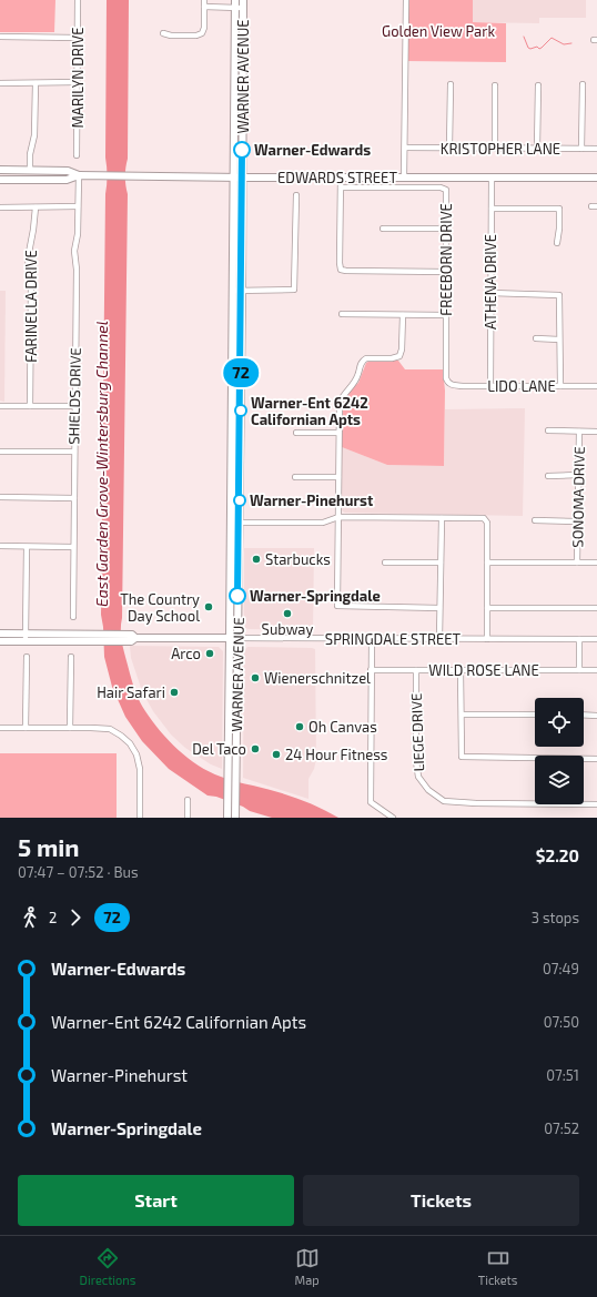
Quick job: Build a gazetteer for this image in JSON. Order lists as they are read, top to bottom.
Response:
{
  "streets": {
    "main road": ["WARNER AVENUE", "EDWARDS STREET", "SPRINGDALE STREET"],
    "street": [
      "MARILYN DRIVE",
      "KRISTOPHER LANE",
      "FREEBORN DRIVE",
      "ATHENA DRIVE",
      "FARINELLA DRIVE",
      "LIDO LANE",
      "SHIELDS DRIVE",
      "SONOMA DRIVE",
      "WILD ROSE LANE",
      "LIEGE DRIVE"
    ]
  },
  "crossings": [
    ["WARNER AVENUE", "EDWARDS STREET"],
    ["WARNER AVENUE", "SPRINGDALE STREET"],
    ["EDWARDS STREET", "ATHENA DRIVE"],
    ["EDWARDS STREET", "SHIELDS DRIVE"],
    ["FREEBORN DRIVE", "LIDO LANE"],
    ["ATHENA DRIVE", "LIDO LANE"],
    ["WILD ROSE LANE", "LIEGE DRIVE"]
  ],
  "water": ["East Garden Grove-Wintersburg Channel"],
  "parks": ["Golden View Park"],
  "places": [
    "Warner-Edwards",
    "Warner-Ent 6242 Californian Apts",
    "Warner-Pinehurst",
    "Starbucks",
    "Warner-Springdale",
    "The Country Day School",
    "Subway",
    "Arco",
    "Wienerschnitzel",
    "Hair Safari",
    "Oh Canvas",
    "Del Taco",
    "24 Hour Fitness"
  ],
  "lines": ["bus line 72"],
  "page": {
    "on_map": "72",
    "heading": ["5 min", "07:47 – 07:52 · Bus", "$2.20"],
    "legs": ["2", "72", "3 stops"],
    "list": [
      {
        "name": "Warner-Edwards",
        "value": "07:49"
      },
      {
        "name": "Warner-Ent 6242 Californian Apts",
        "value": "07:50"
      },
      {
        "name": "Warner-Pinehurst",
        "value": "07:51"
      },
      {
        "name": "Warner-Springdale",
        "value": "07:52"
      }
    ],
    "buttons": ["Start", "Tickets"],
    "tabs": ["Directions", "Map", "Tickets"]
  }
}
